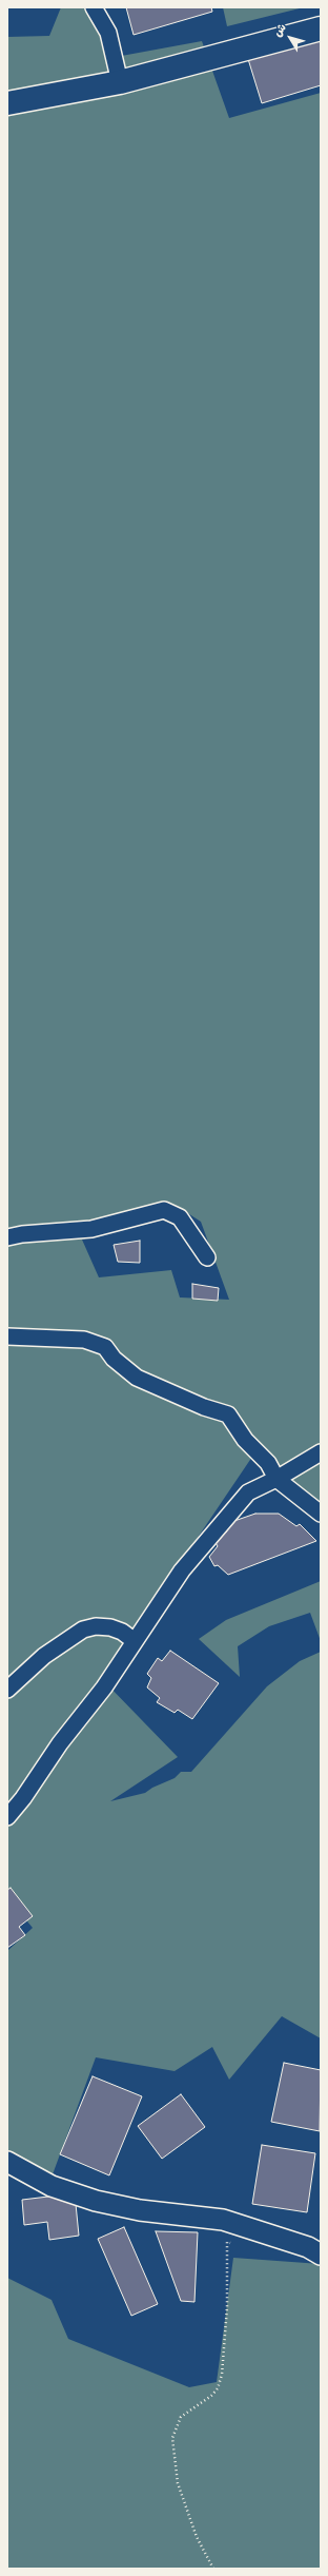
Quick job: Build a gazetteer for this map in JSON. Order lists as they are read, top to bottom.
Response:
{
  "north": "top left"
}
